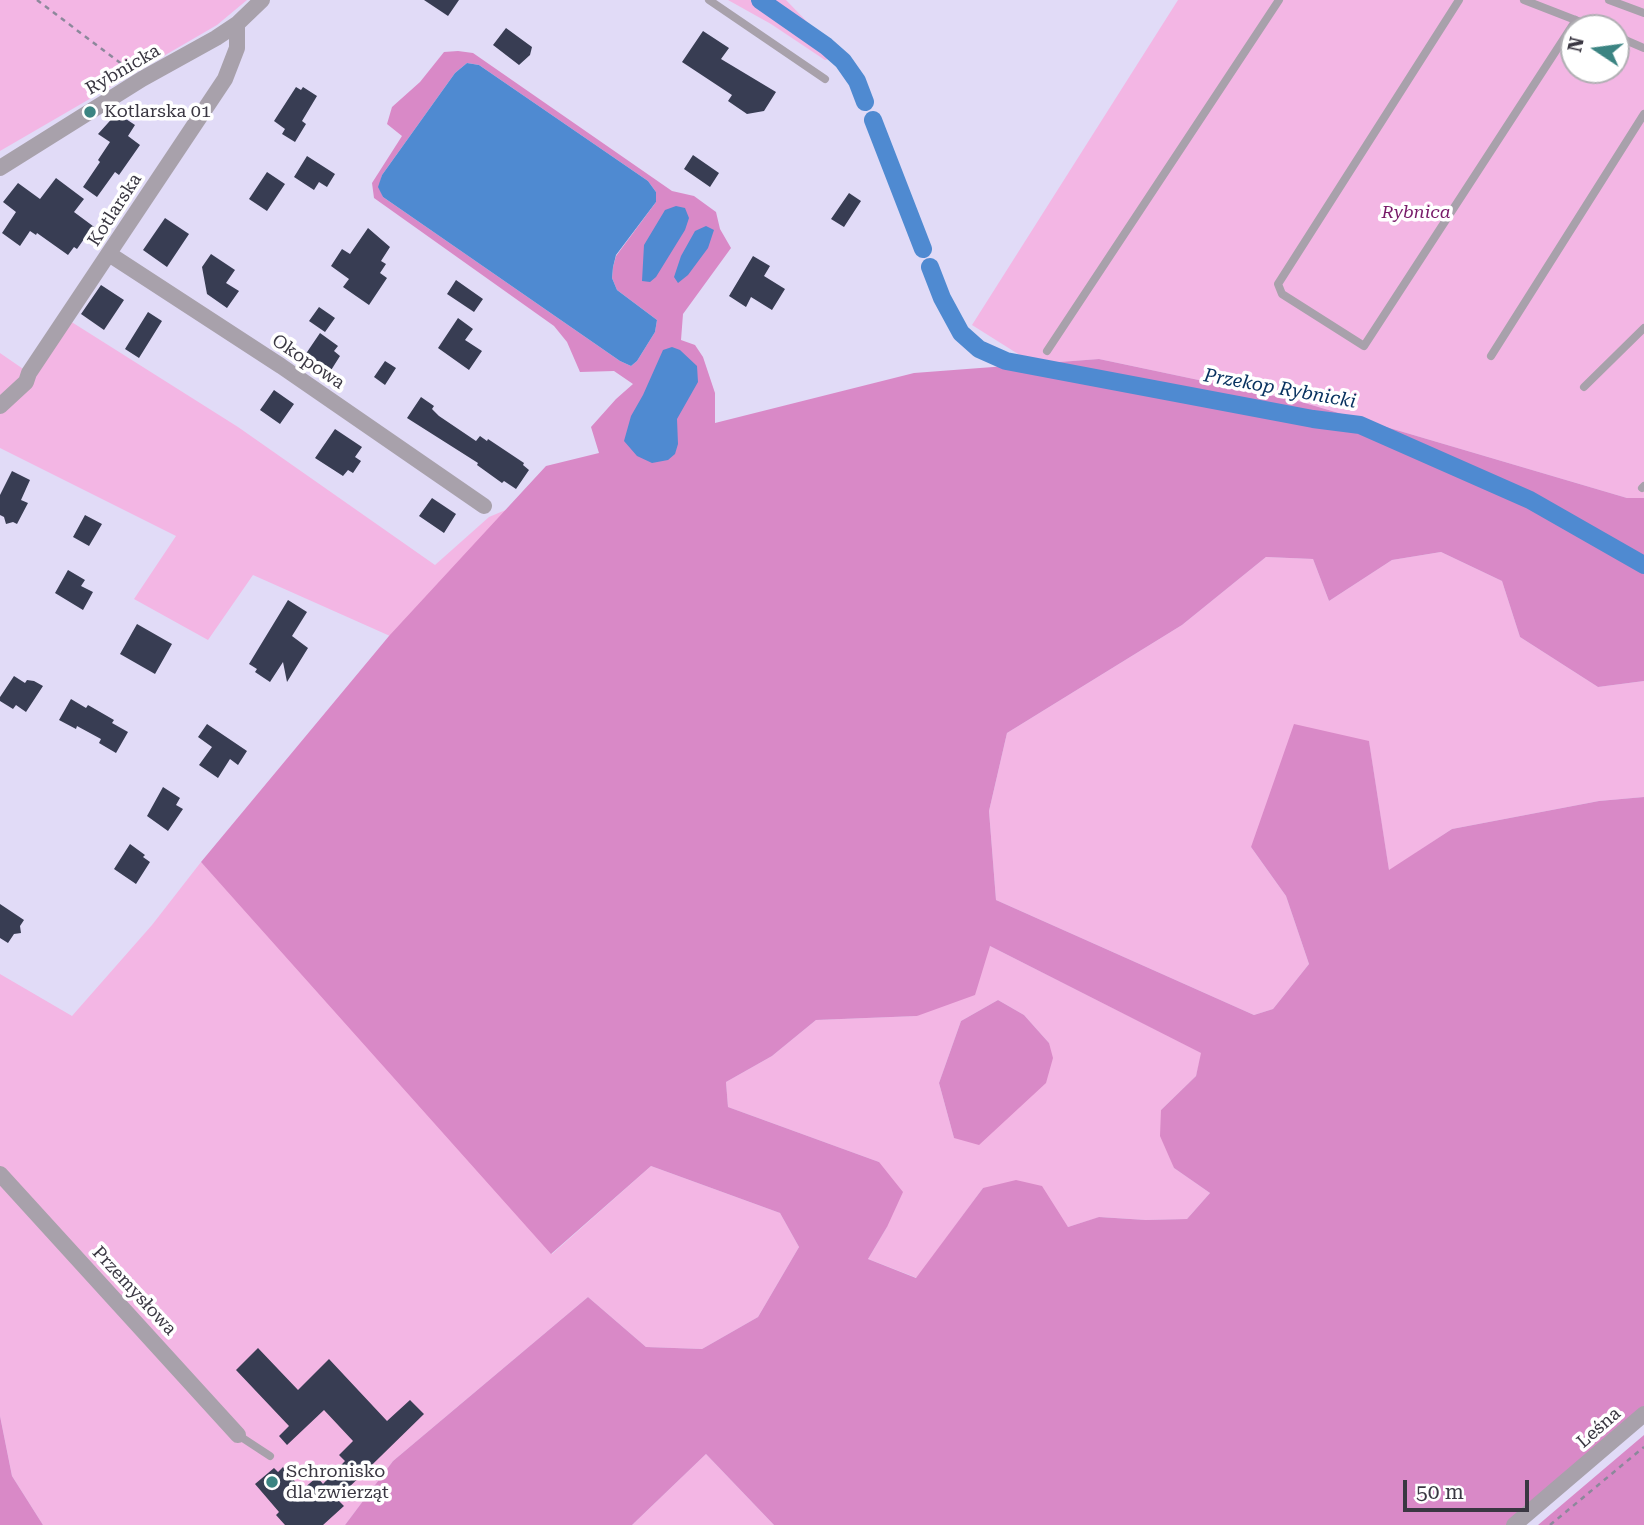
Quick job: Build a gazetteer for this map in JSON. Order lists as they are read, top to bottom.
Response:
{
  "streets": {
    "street": [
      "Rybnicka",
      "Kotlarska",
      "Okopowa",
      "Przemysłowa",
      "Leśna"
    ]
  },
  "crossings": [
    ["Rybnicka", "Kotlarska"],
    ["Kotlarska", "Okopowa"]
  ],
  "water": ["Przekop Rybnicki"],
  "parks": ["Rybnica"],
  "places": ["Kotlarska 01", "Schronisko dla zwierząt"],
  "scale_bar": "50 m",
  "north": "left"
}
